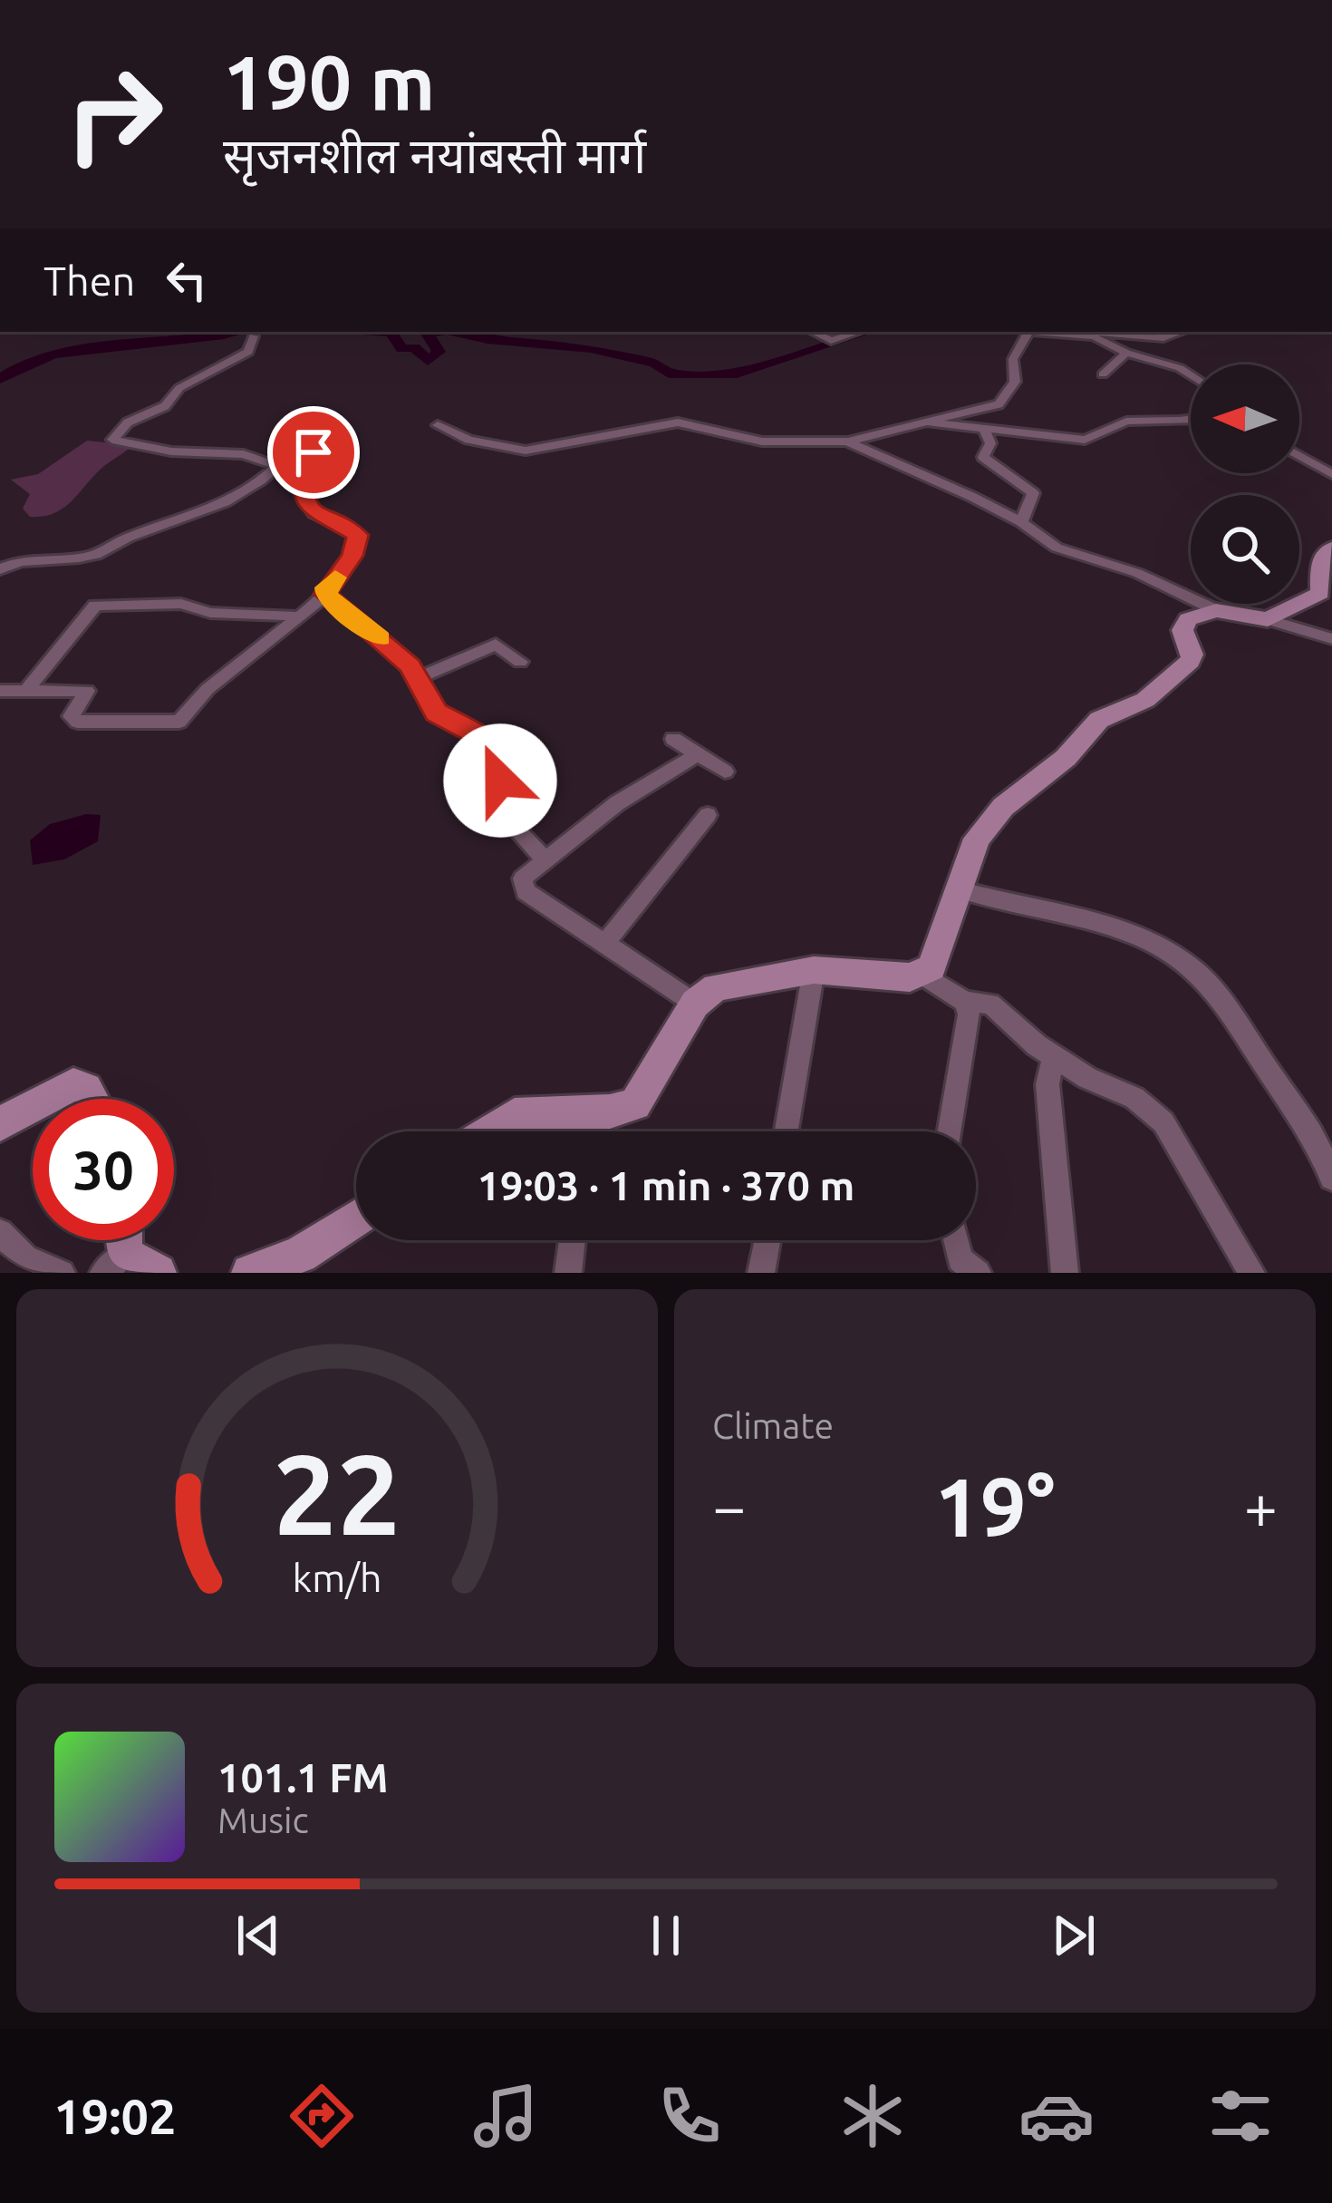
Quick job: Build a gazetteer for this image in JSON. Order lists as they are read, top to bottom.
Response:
{
  "north": "left",
  "page": {
    "turn": ["190 m", "सृजनशील नयांबस्ती मार्ग"],
    "then": "Then",
    "limit": "30",
    "trip": "19:03 · 1 min · 370 m",
    "tile": "Climate",
    "heat": ["−", "19°", "+"],
    "song": ["101.1 FM", "Music"],
    "tabs": "19:02",
    "gauge": ["22", "km/h"]
  }
}
